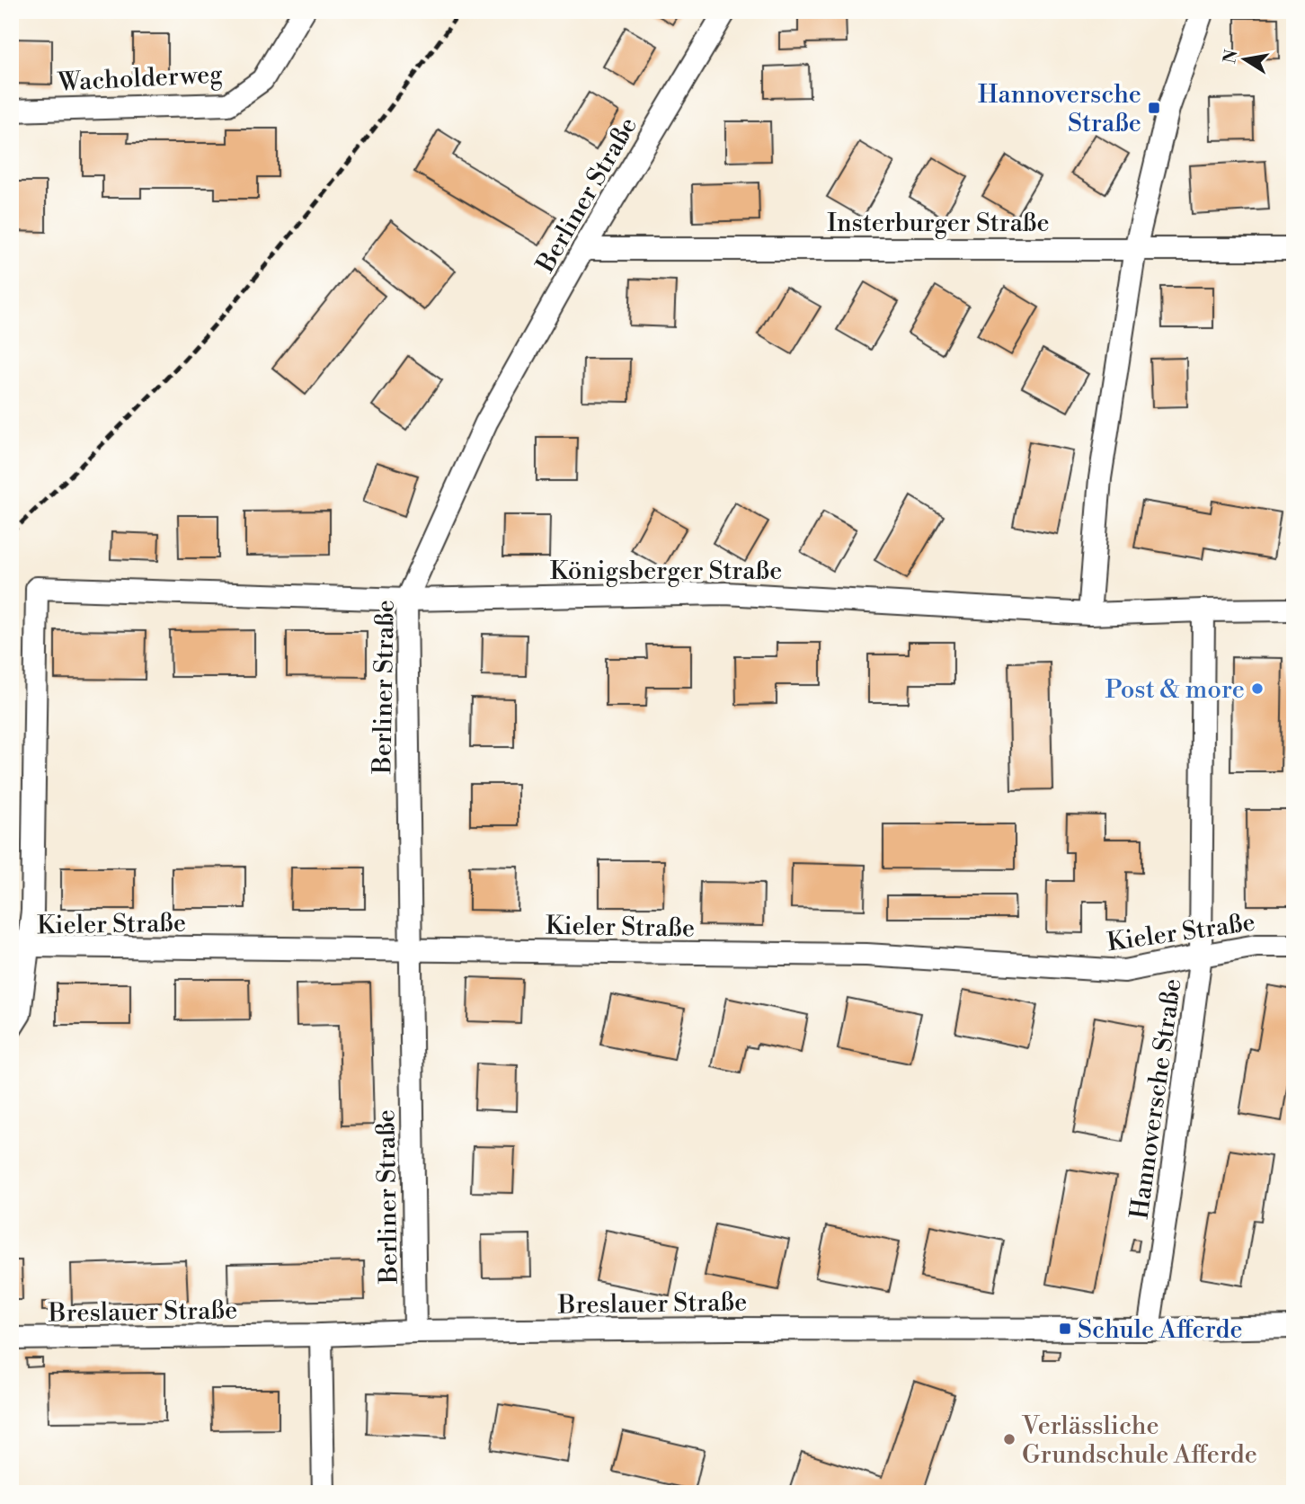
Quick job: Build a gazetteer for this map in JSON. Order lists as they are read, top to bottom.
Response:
{
  "streets": {
    "street": [
      "Wacholderweg",
      "Berliner Straße",
      "Insterburger Straße",
      "Königsberger Straße",
      "Kieler Straße",
      "Hannoversche Straße",
      "Breslauer Straße"
    ]
  },
  "crossings": [
    ["Berliner Straße", "Insterburger Straße"],
    ["Berliner Straße", "Königsberger Straße"],
    ["Berliner Straße", "Kieler Straße"],
    ["Berliner Straße", "Breslauer Straße"],
    ["Königsberger Straße", "Kieler Straße"],
    ["Königsberger Straße", "Hannoversche Straße"],
    ["Kieler Straße", "Hannoversche Straße"],
    ["Hannoversche Straße", "Breslauer Straße"]
  ],
  "places": {
    "transit": ["Hannoversche Straße", "Schule Afferde"],
    "other": ["Post & more", "Verlässliche Grundschule Afferde"]
  },
  "north": "left"
}
